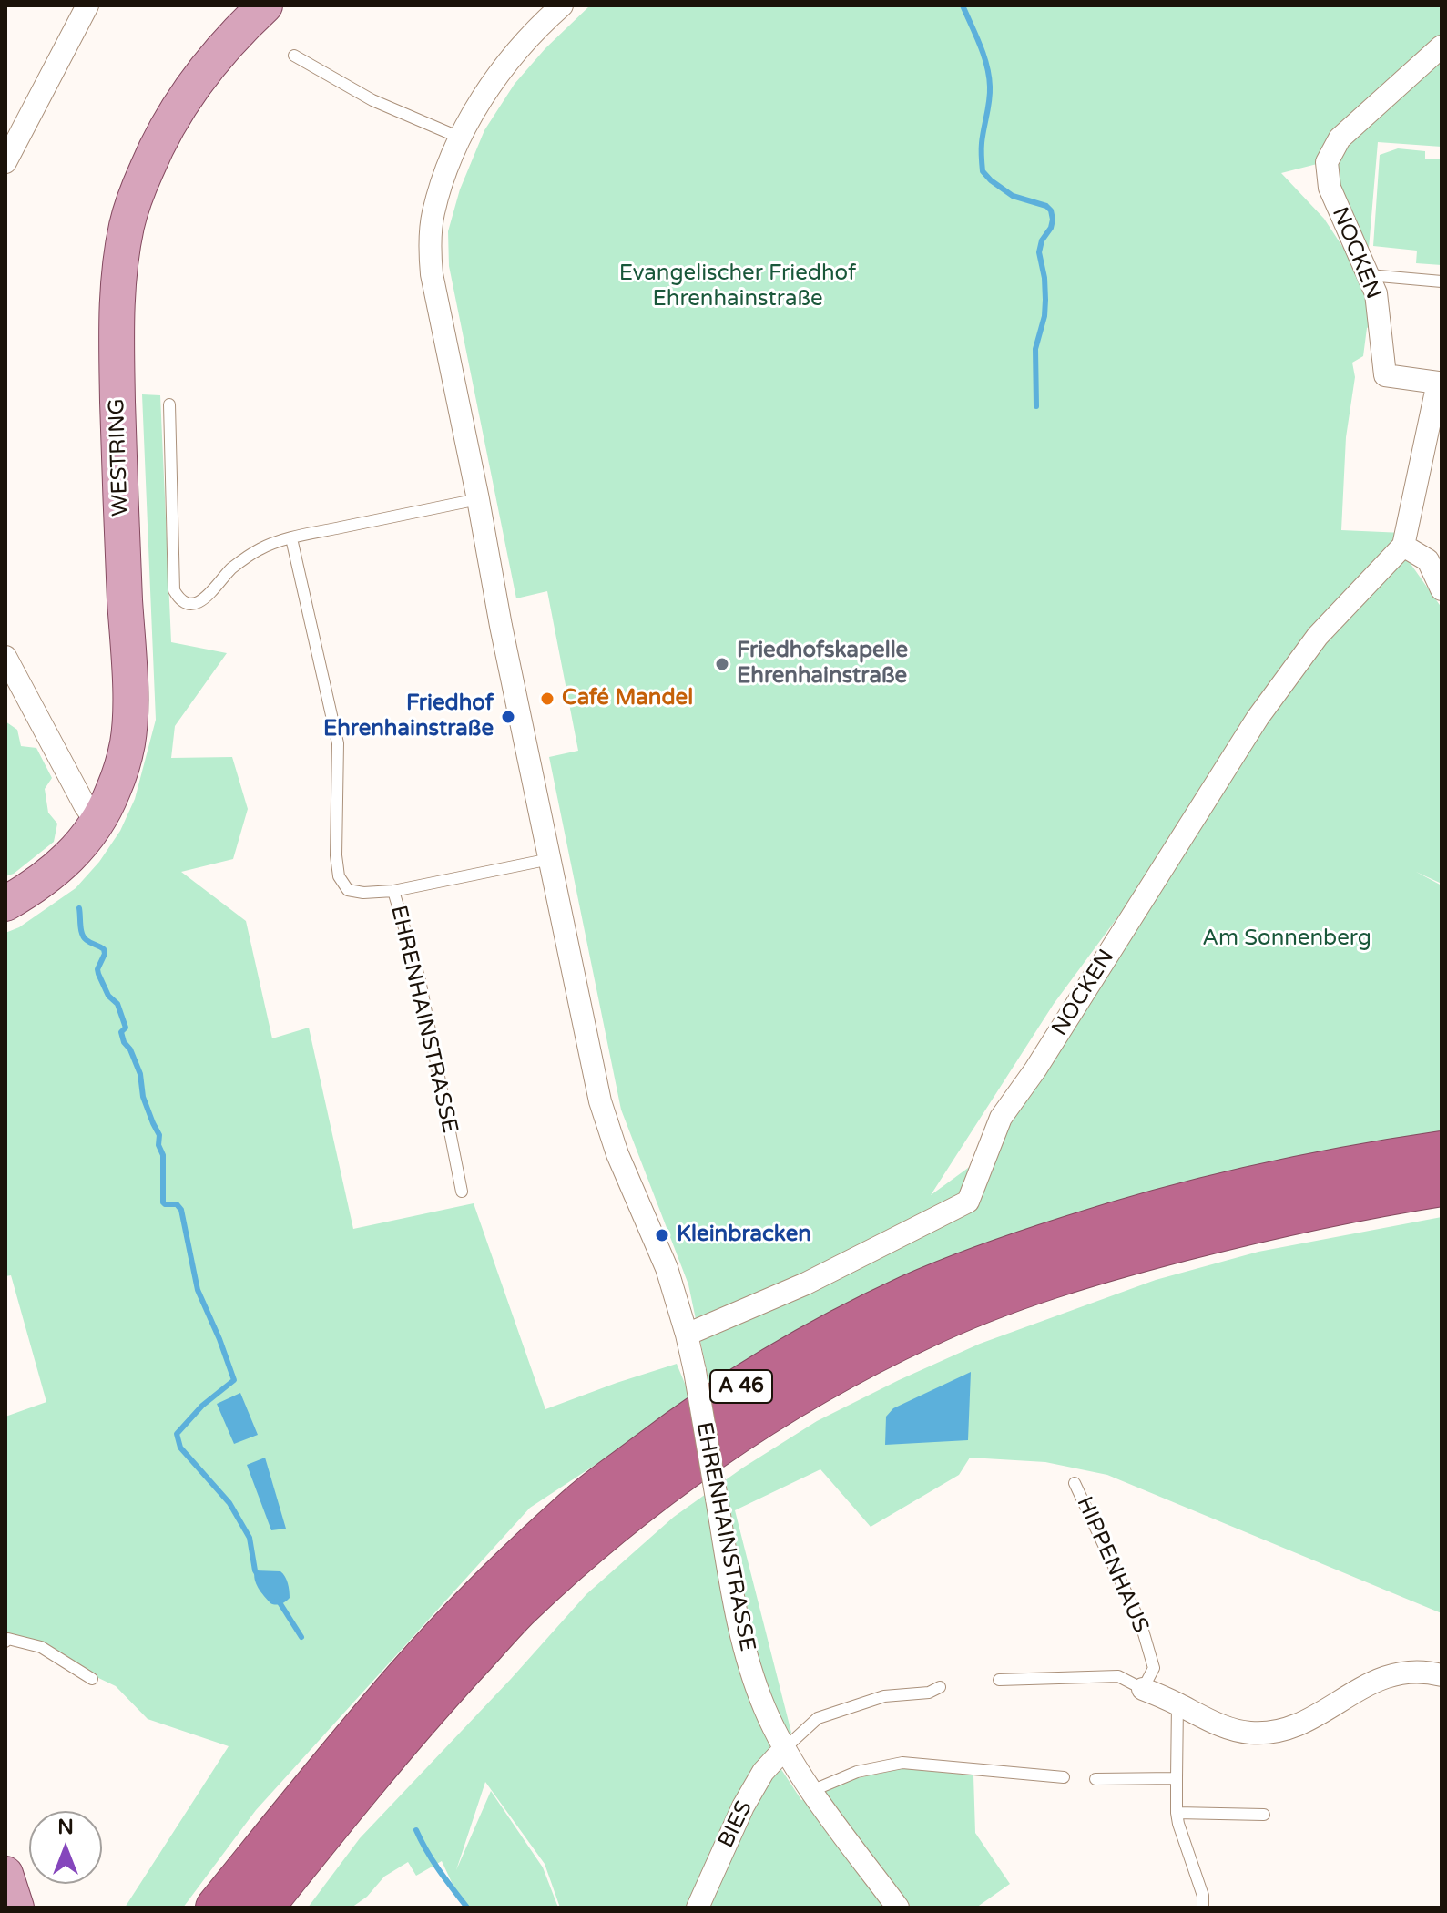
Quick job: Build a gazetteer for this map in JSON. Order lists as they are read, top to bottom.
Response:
{
  "streets": {
    "highway": ["A 46"],
    "main road": ["WESTRING"],
    "street": ["NOCKEN", "EHRENHAINSTRASSE", "BIES"],
    "lane": ["HIPPENHAUS"]
  },
  "crossings": [
    ["NOCKEN", "EHRENHAINSTRASSE"],
    ["EHRENHAINSTRASSE", "BIES"]
  ],
  "parks": ["Evangelischer Friedhof Ehrenhainstraße", "Am Sonnenberg"],
  "places": [
    "Friedhofskapelle Ehrenhainstraße",
    "Café Mandel",
    "Friedhof Ehrenhainstraße",
    "Kleinbracken"
  ],
  "north": "top"
}
